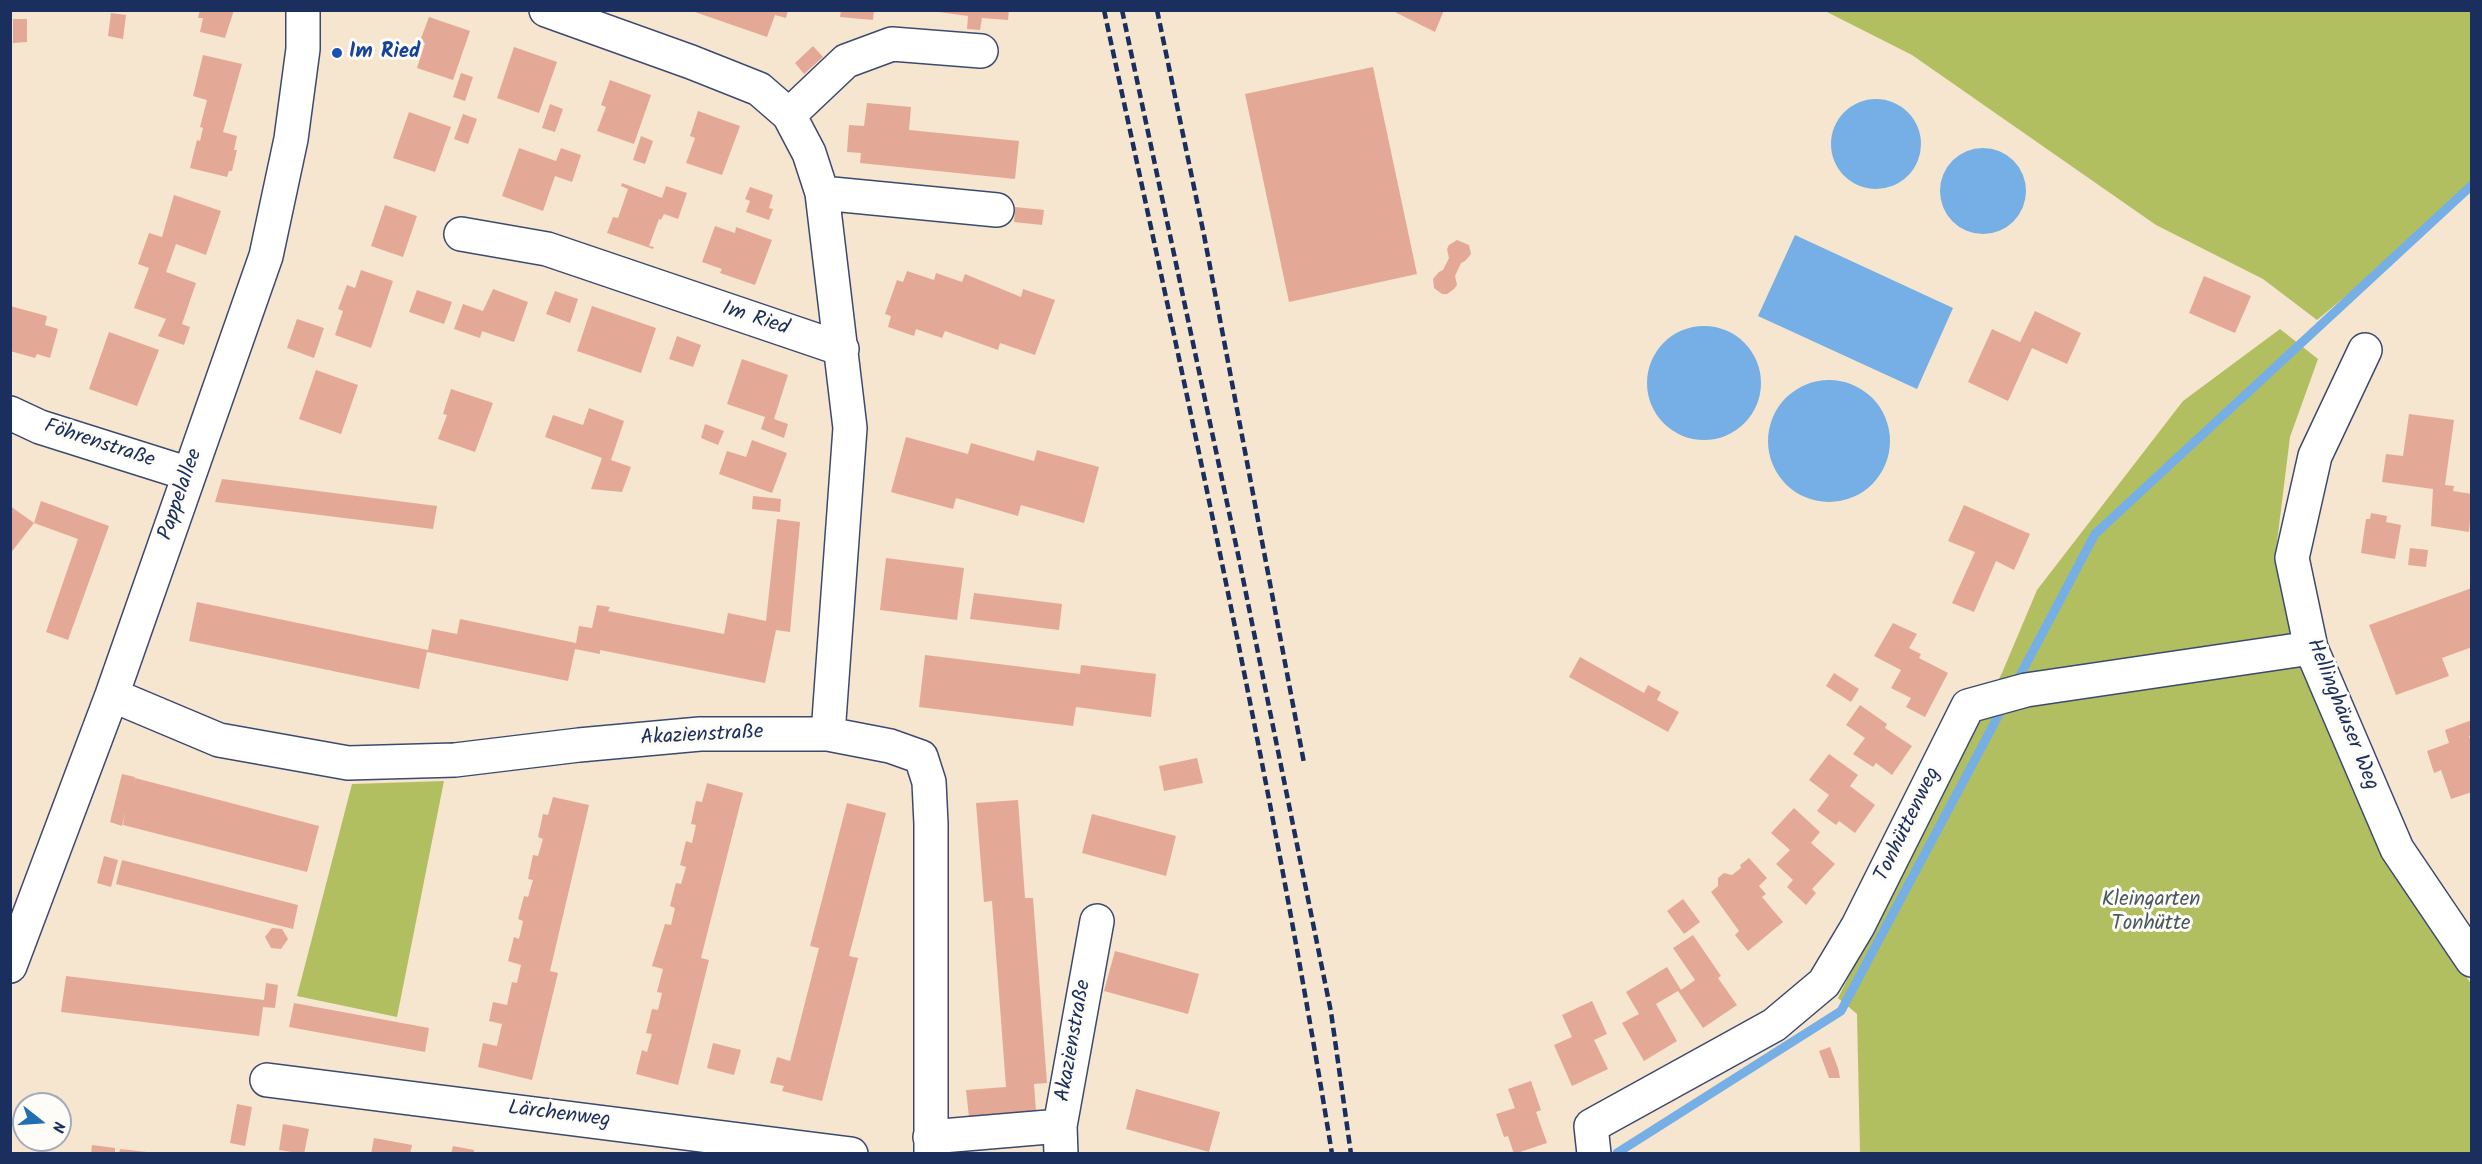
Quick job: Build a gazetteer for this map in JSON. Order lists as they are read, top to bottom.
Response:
{
  "streets": {
    "street": [
      "Im Ried",
      "Föhrenstraße",
      "Pappelallee",
      "Hellinghäuser Weg",
      "Akazienstraße",
      "Tonhüttenweg",
      "Lärchenweg"
    ]
  },
  "crossings": [
    ["Föhrenstraße", "Pappelallee"],
    ["Pappelallee", "Akazienstraße"],
    ["Hellinghäuser Weg", "Tonhüttenweg"]
  ],
  "parks": ["Kleingarten Tonhütte"],
  "places": ["Im Ried"],
  "north": "right"
}
